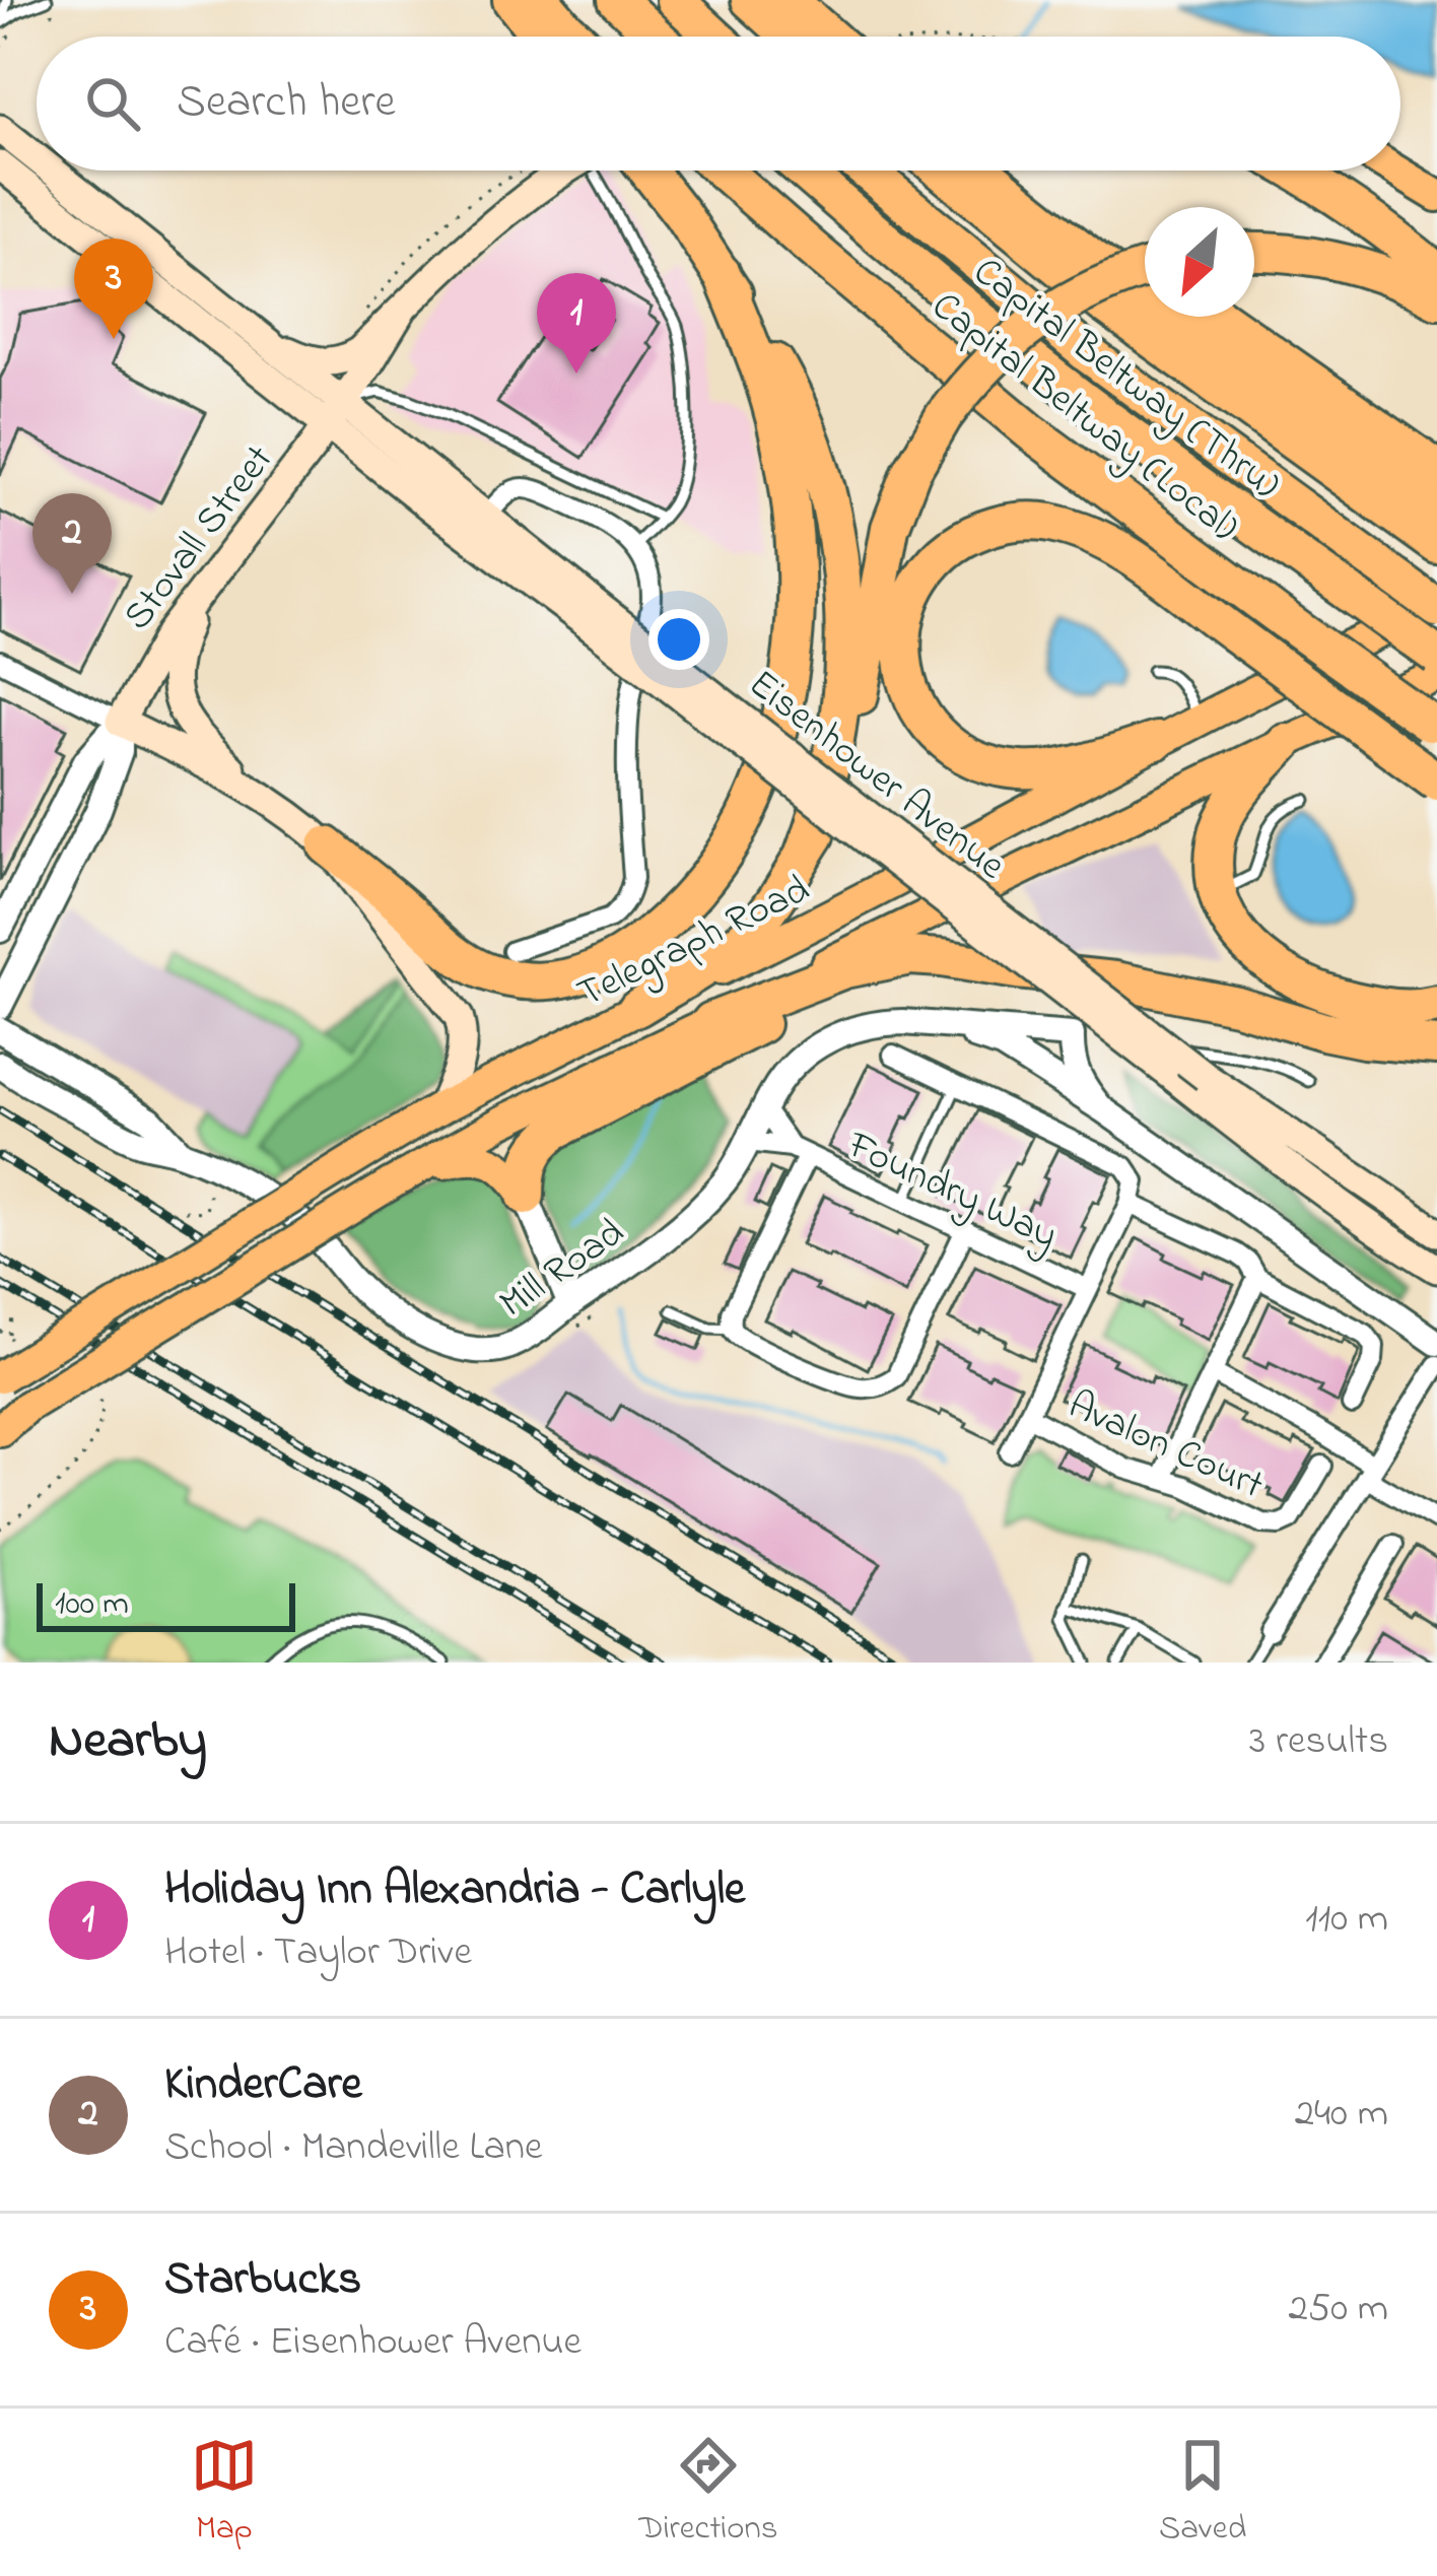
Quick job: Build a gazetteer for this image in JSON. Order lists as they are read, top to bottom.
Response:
{
  "streets": {
    "highway": ["Capital Beltway (Thru)", "Capital Beltway (Local)"],
    "main road": ["Stovall Street", "Eisenhower Avenue", "Telegraph Road"],
    "street": ["Foundry Way", "Mill Road", "Avalon Court"]
  },
  "crossings": [
    ["Capital Beltway (Thru)", "Telegraph Road"],
    ["Stovall Street", "Eisenhower Avenue"],
    ["Foundry Way", "Mill Road"]
  ],
  "scale_bar": "100 m",
  "north": "bottom left",
  "page": {
    "search": "Search here",
    "pins": ["3", "1", "2"],
    "scale": "100 m",
    "heading": ["Nearby", "3 results"],
    "list": [
      {
        "mark": "1",
        "name": "Holiday Inn Alexandria - Carlyle",
        "note": "Hotel · Taylor Drive",
        "value": "110 m"
      },
      {
        "mark": "2",
        "name": "KinderCare",
        "note": "School · Mandeville Lane",
        "value": "240 m"
      },
      {
        "mark": "3",
        "name": "Starbucks",
        "note": "Café · Eisenhower Avenue",
        "value": "250 m"
      }
    ],
    "nav": ["Map", "Directions", "Saved"]
  }
}
